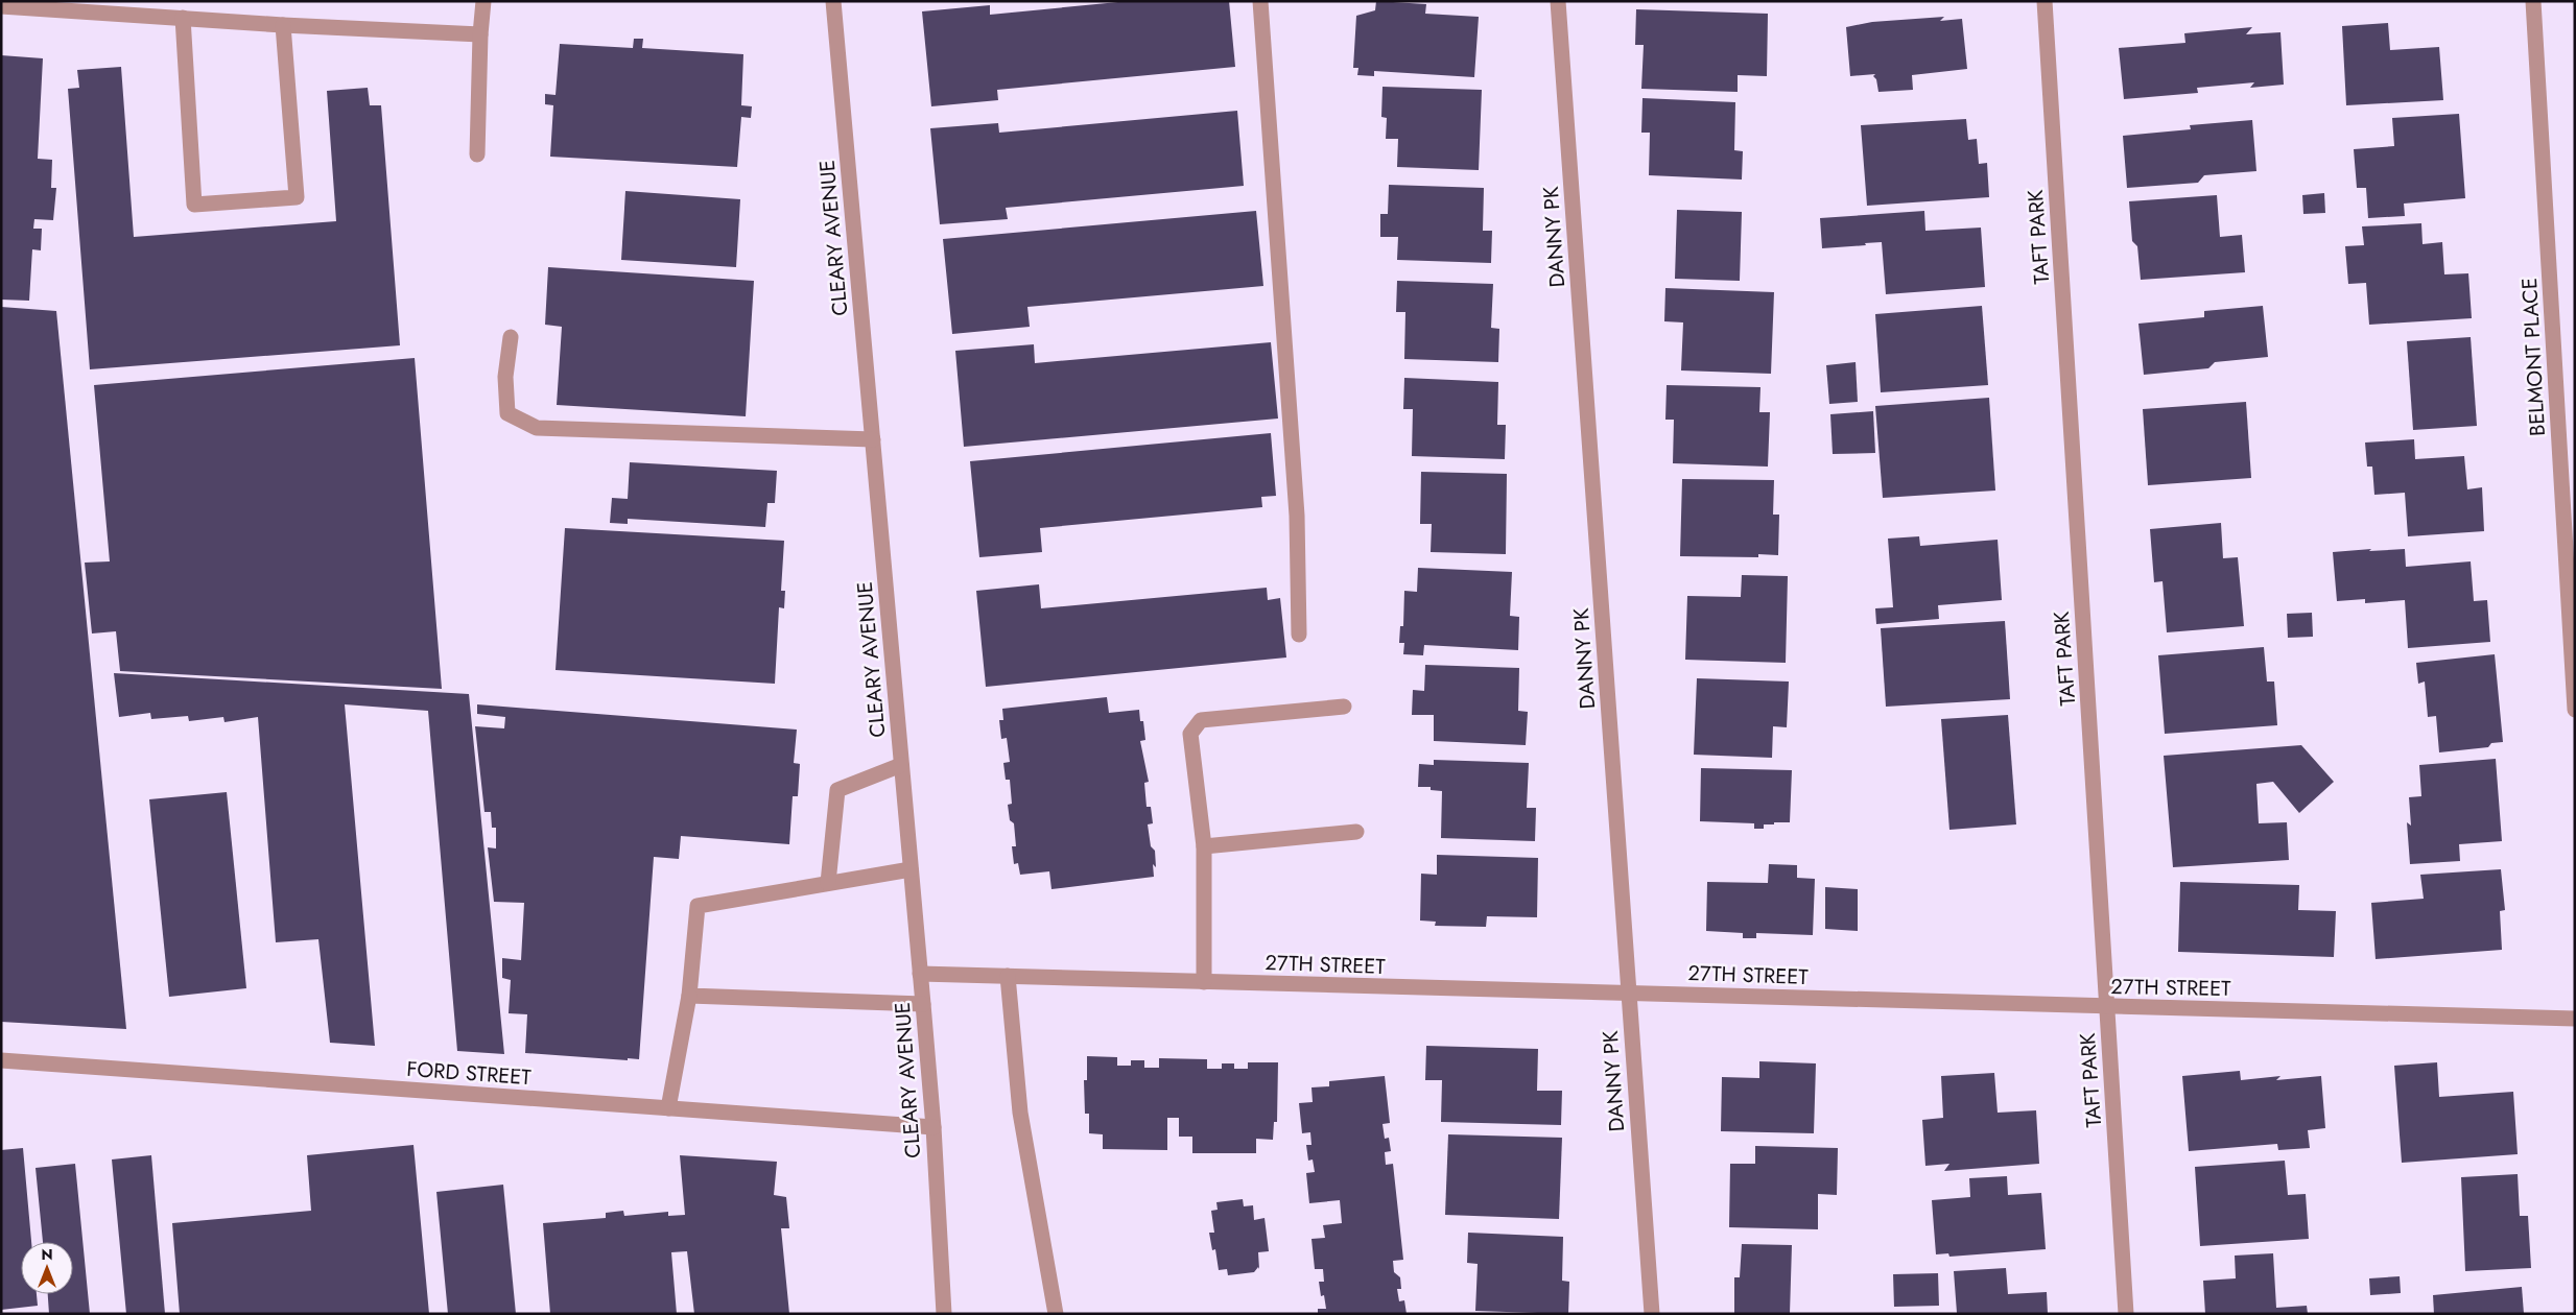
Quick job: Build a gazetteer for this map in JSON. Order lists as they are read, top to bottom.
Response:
{
  "streets": {
    "street": [
      "DANNY PK",
      "TAFT PARK",
      "CLEARY AVENUE",
      "BELMONT PLACE",
      "27TH STREET",
      "FORD STREET"
    ]
  },
  "crossings": [
    ["DANNY PK", "27TH STREET"],
    ["TAFT PARK", "27TH STREET"],
    ["CLEARY AVENUE", "27TH STREET"],
    ["CLEARY AVENUE", "FORD STREET"]
  ],
  "north": "top"
}
